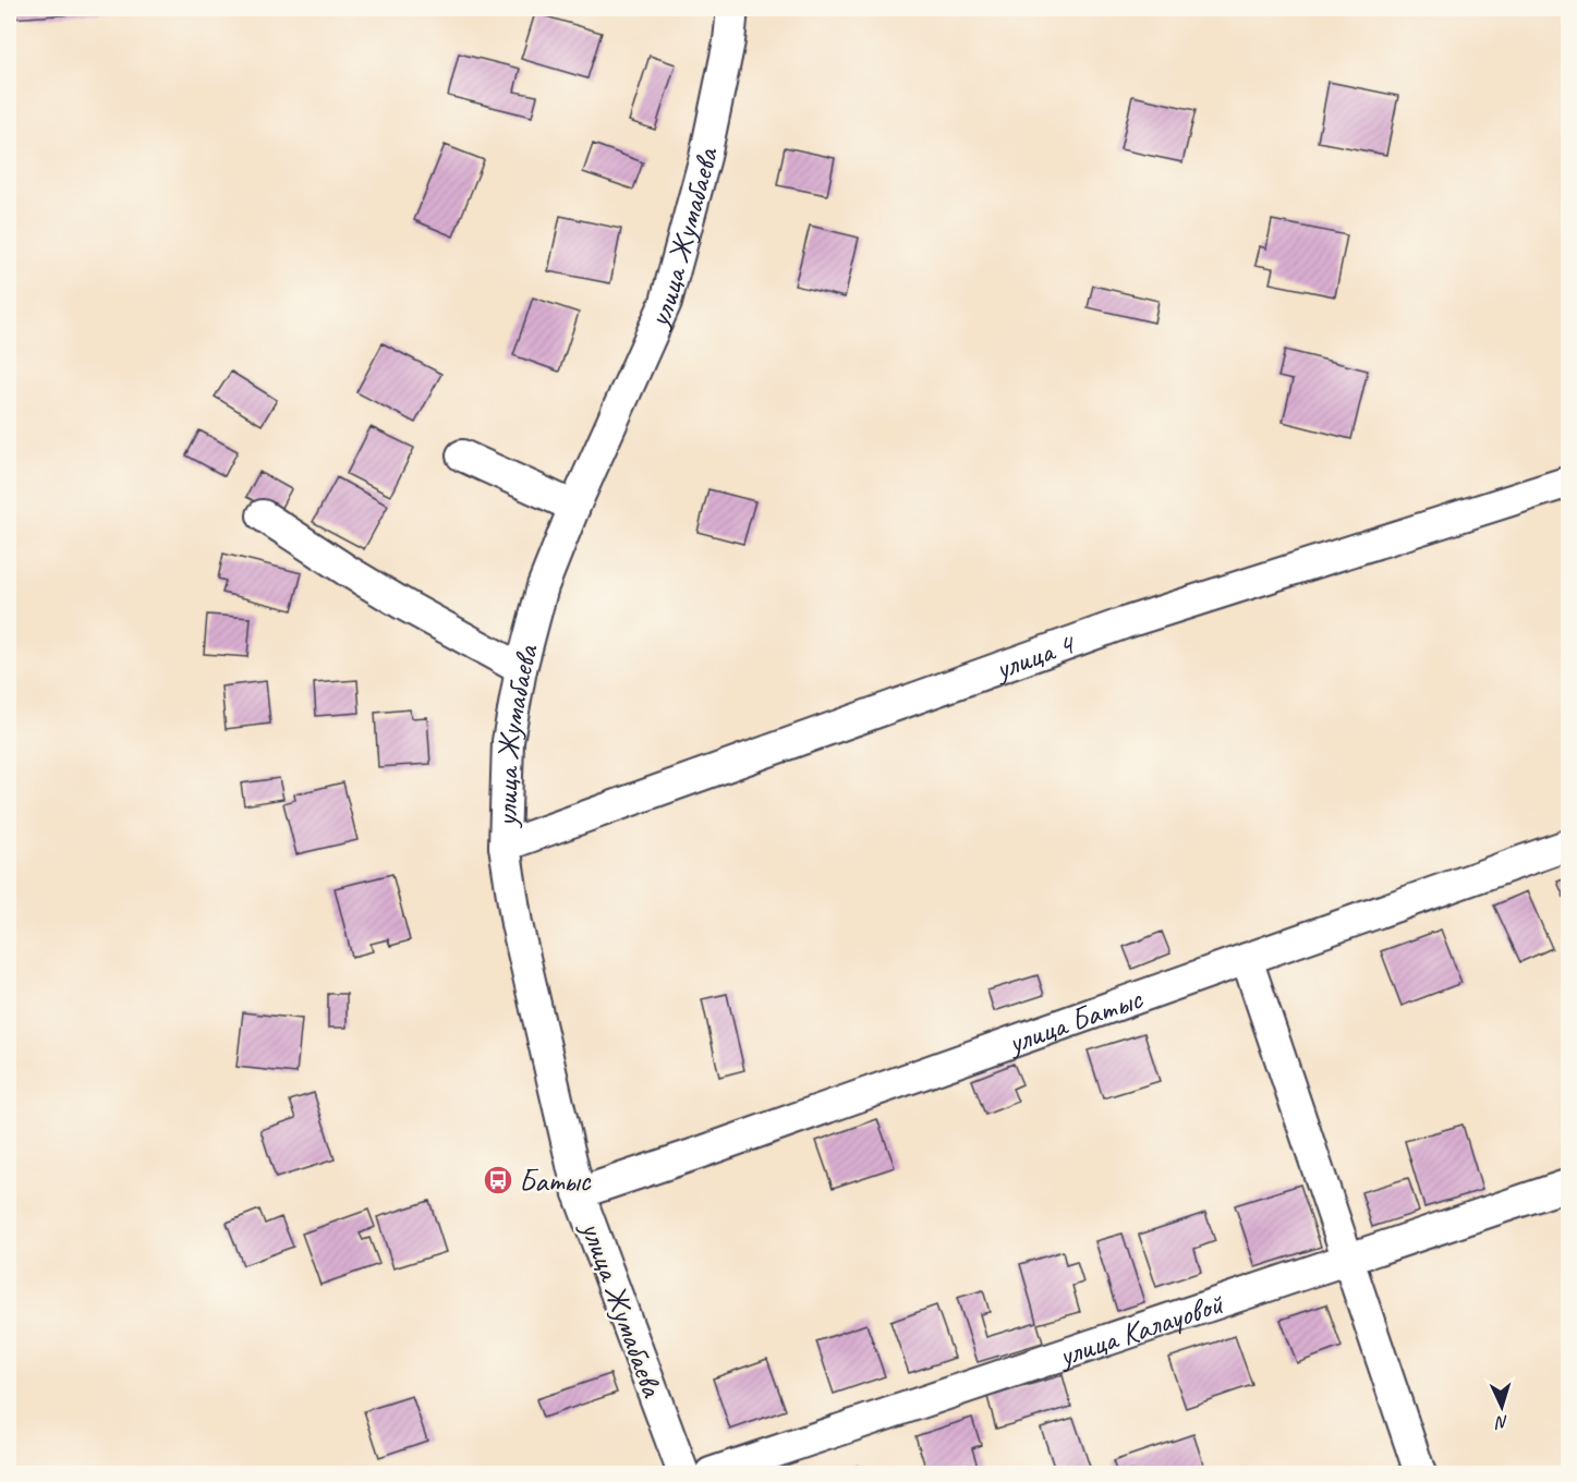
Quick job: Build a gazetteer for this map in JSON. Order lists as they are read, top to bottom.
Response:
{
  "streets": {
    "street": [
      "улица Жумабаева",
      "улица 4",
      "улица Батыс",
      "улица Калауовой"
    ]
  },
  "crossings": [
    ["улица Жумабаева", "улица 4"],
    ["улица Жумабаева", "улица Батыс"]
  ],
  "places": {
    "bus stop": ["Батыс"]
  },
  "north": "bottom"
}
